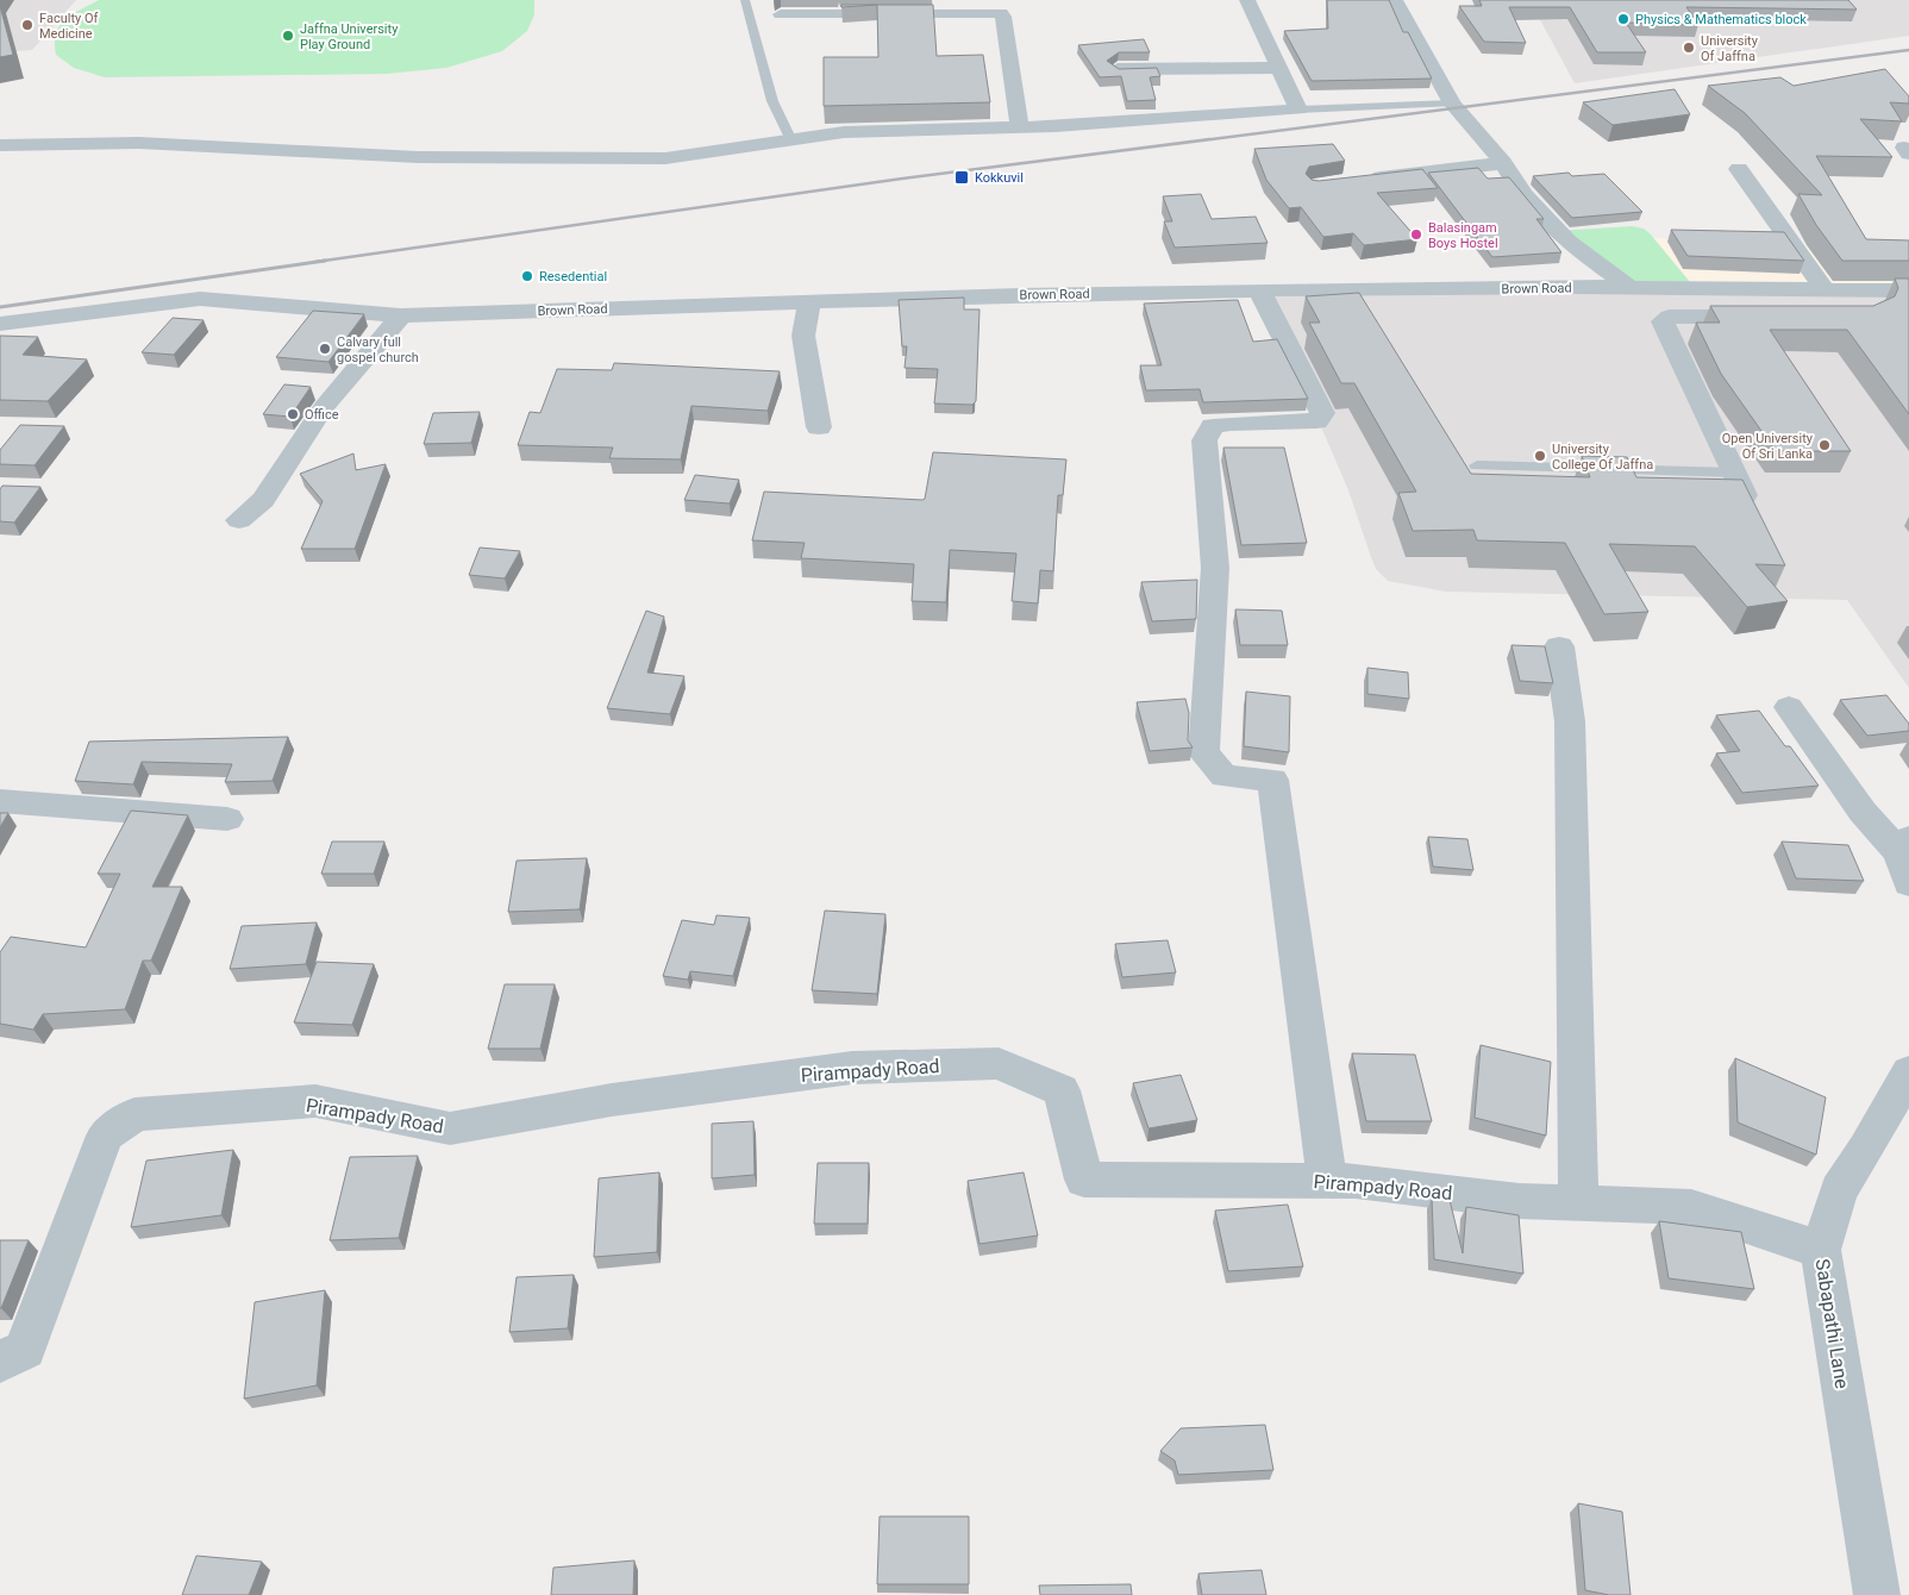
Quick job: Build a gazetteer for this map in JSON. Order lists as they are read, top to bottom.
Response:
{
  "streets": {
    "street": ["Brown Road", "Pirampady Road", "Sabapathi Lane"]
  },
  "crossings": [
    ["Pirampady Road", "Sabapathi Lane"]
  ],
  "places": {
    "other": [
      "Physics & Mathematics block",
      "Faculty Of Medicine",
      "Jaffna University Play Ground",
      "University Of Jaffna",
      "Balasingam Boys Hostel",
      "Resedential",
      "Calvary full gospel church",
      "Office",
      "Open University Of Sri Lanka",
      "University College Of Jaffna"
    ],
    "transit": ["Kokkuvil"]
  }
}
